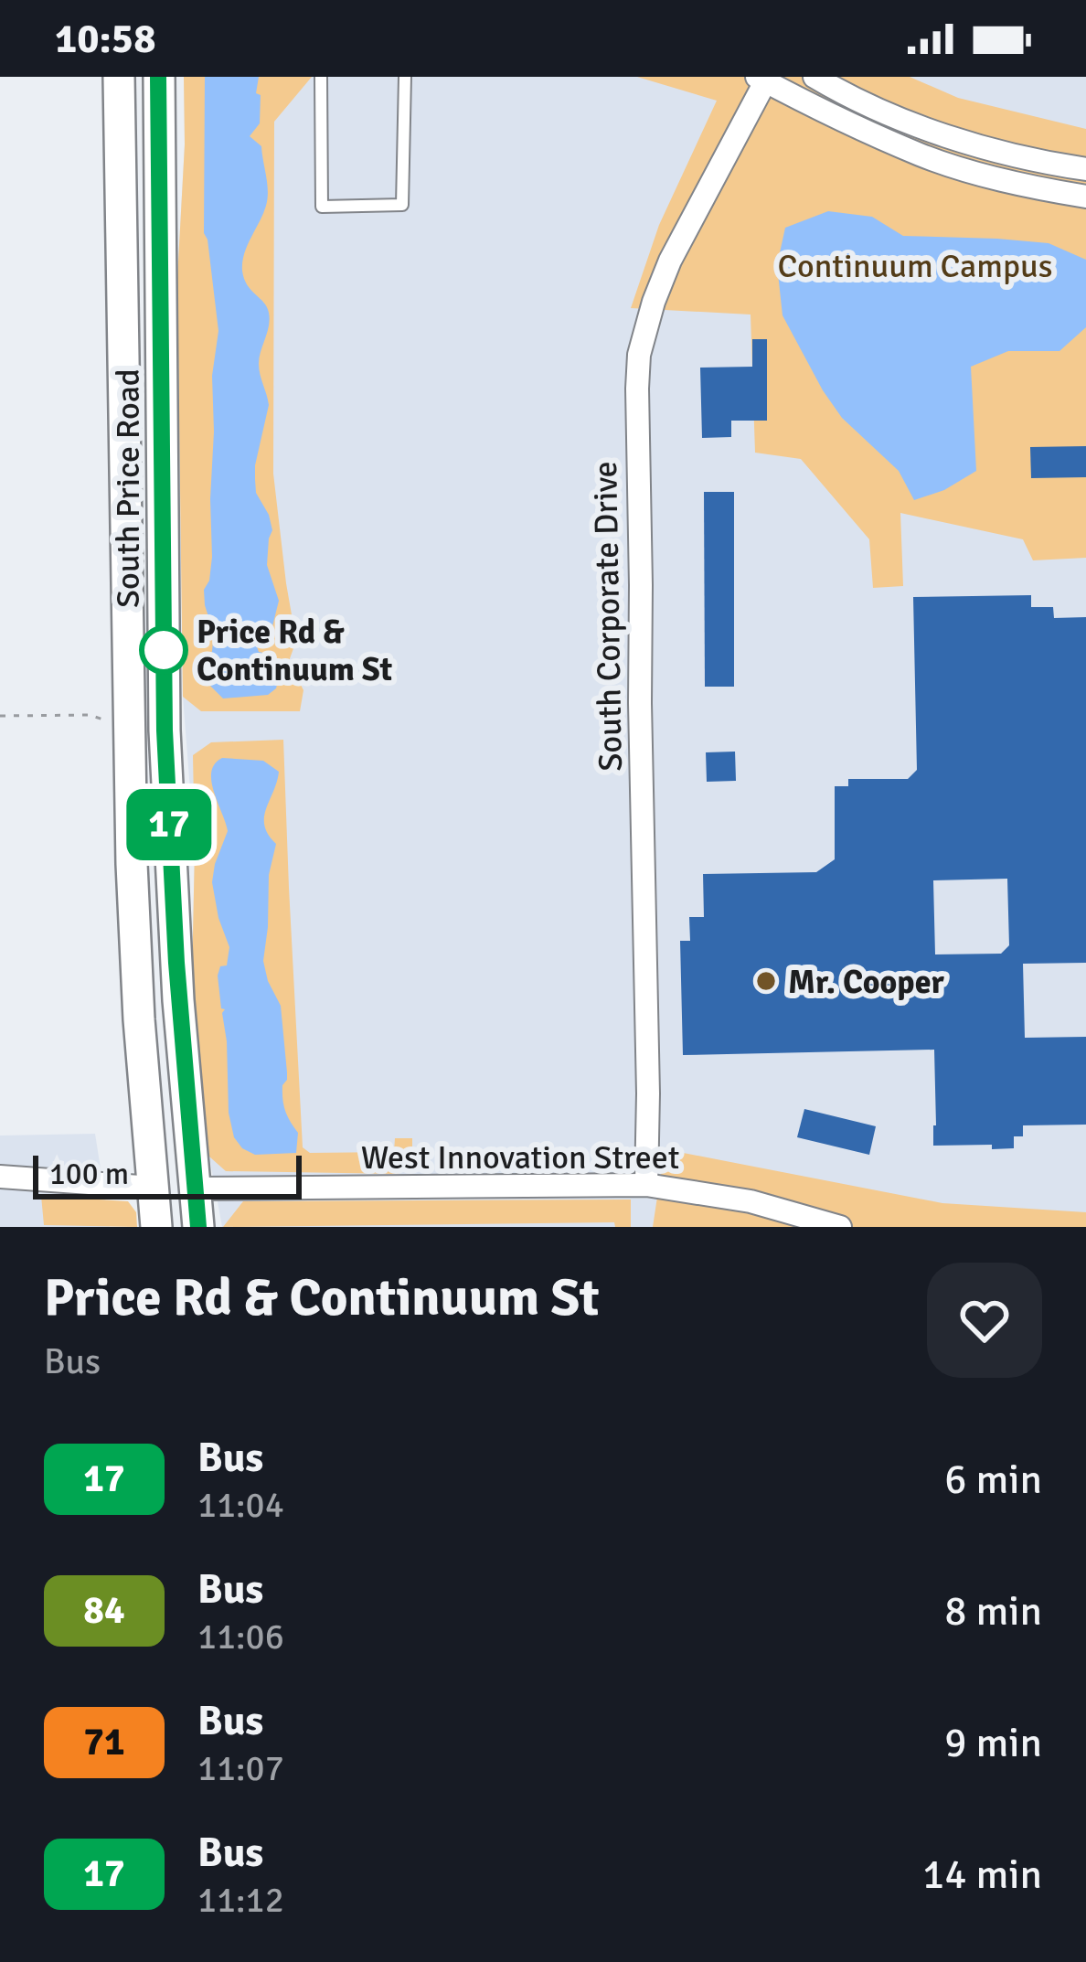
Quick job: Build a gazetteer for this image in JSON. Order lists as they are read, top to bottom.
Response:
{
  "streets": {
    "main road": ["South Price Road"],
    "street": ["South Corporate Drive", "West Innovation Street"]
  },
  "crossings": [
    ["South Price Road", "West Innovation Street"],
    ["South Corporate Drive", "West Innovation Street"]
  ],
  "parks": ["Continuum Campus"],
  "places": ["Price Rd & Continuum St", "Mr. Cooper"],
  "lines": ["bus line 17"],
  "scale_bar": "100 m",
  "page": {
    "status": "10:58",
    "on_map": "17",
    "scale": "100 m",
    "heading": ["Price Rd & Continuum St", "Bus"],
    "list": [
      {
        "mark": "17",
        "name": "Bus",
        "note": "11:04",
        "value": "6 min"
      },
      {
        "mark": "84",
        "name": "Bus",
        "note": "11:06",
        "value": "8 min"
      },
      {
        "mark": "71",
        "name": "Bus",
        "note": "11:07",
        "value": "9 min"
      },
      {
        "mark": "17",
        "name": "Bus",
        "note": "11:12",
        "value": "14 min"
      }
    ]
  }
}
